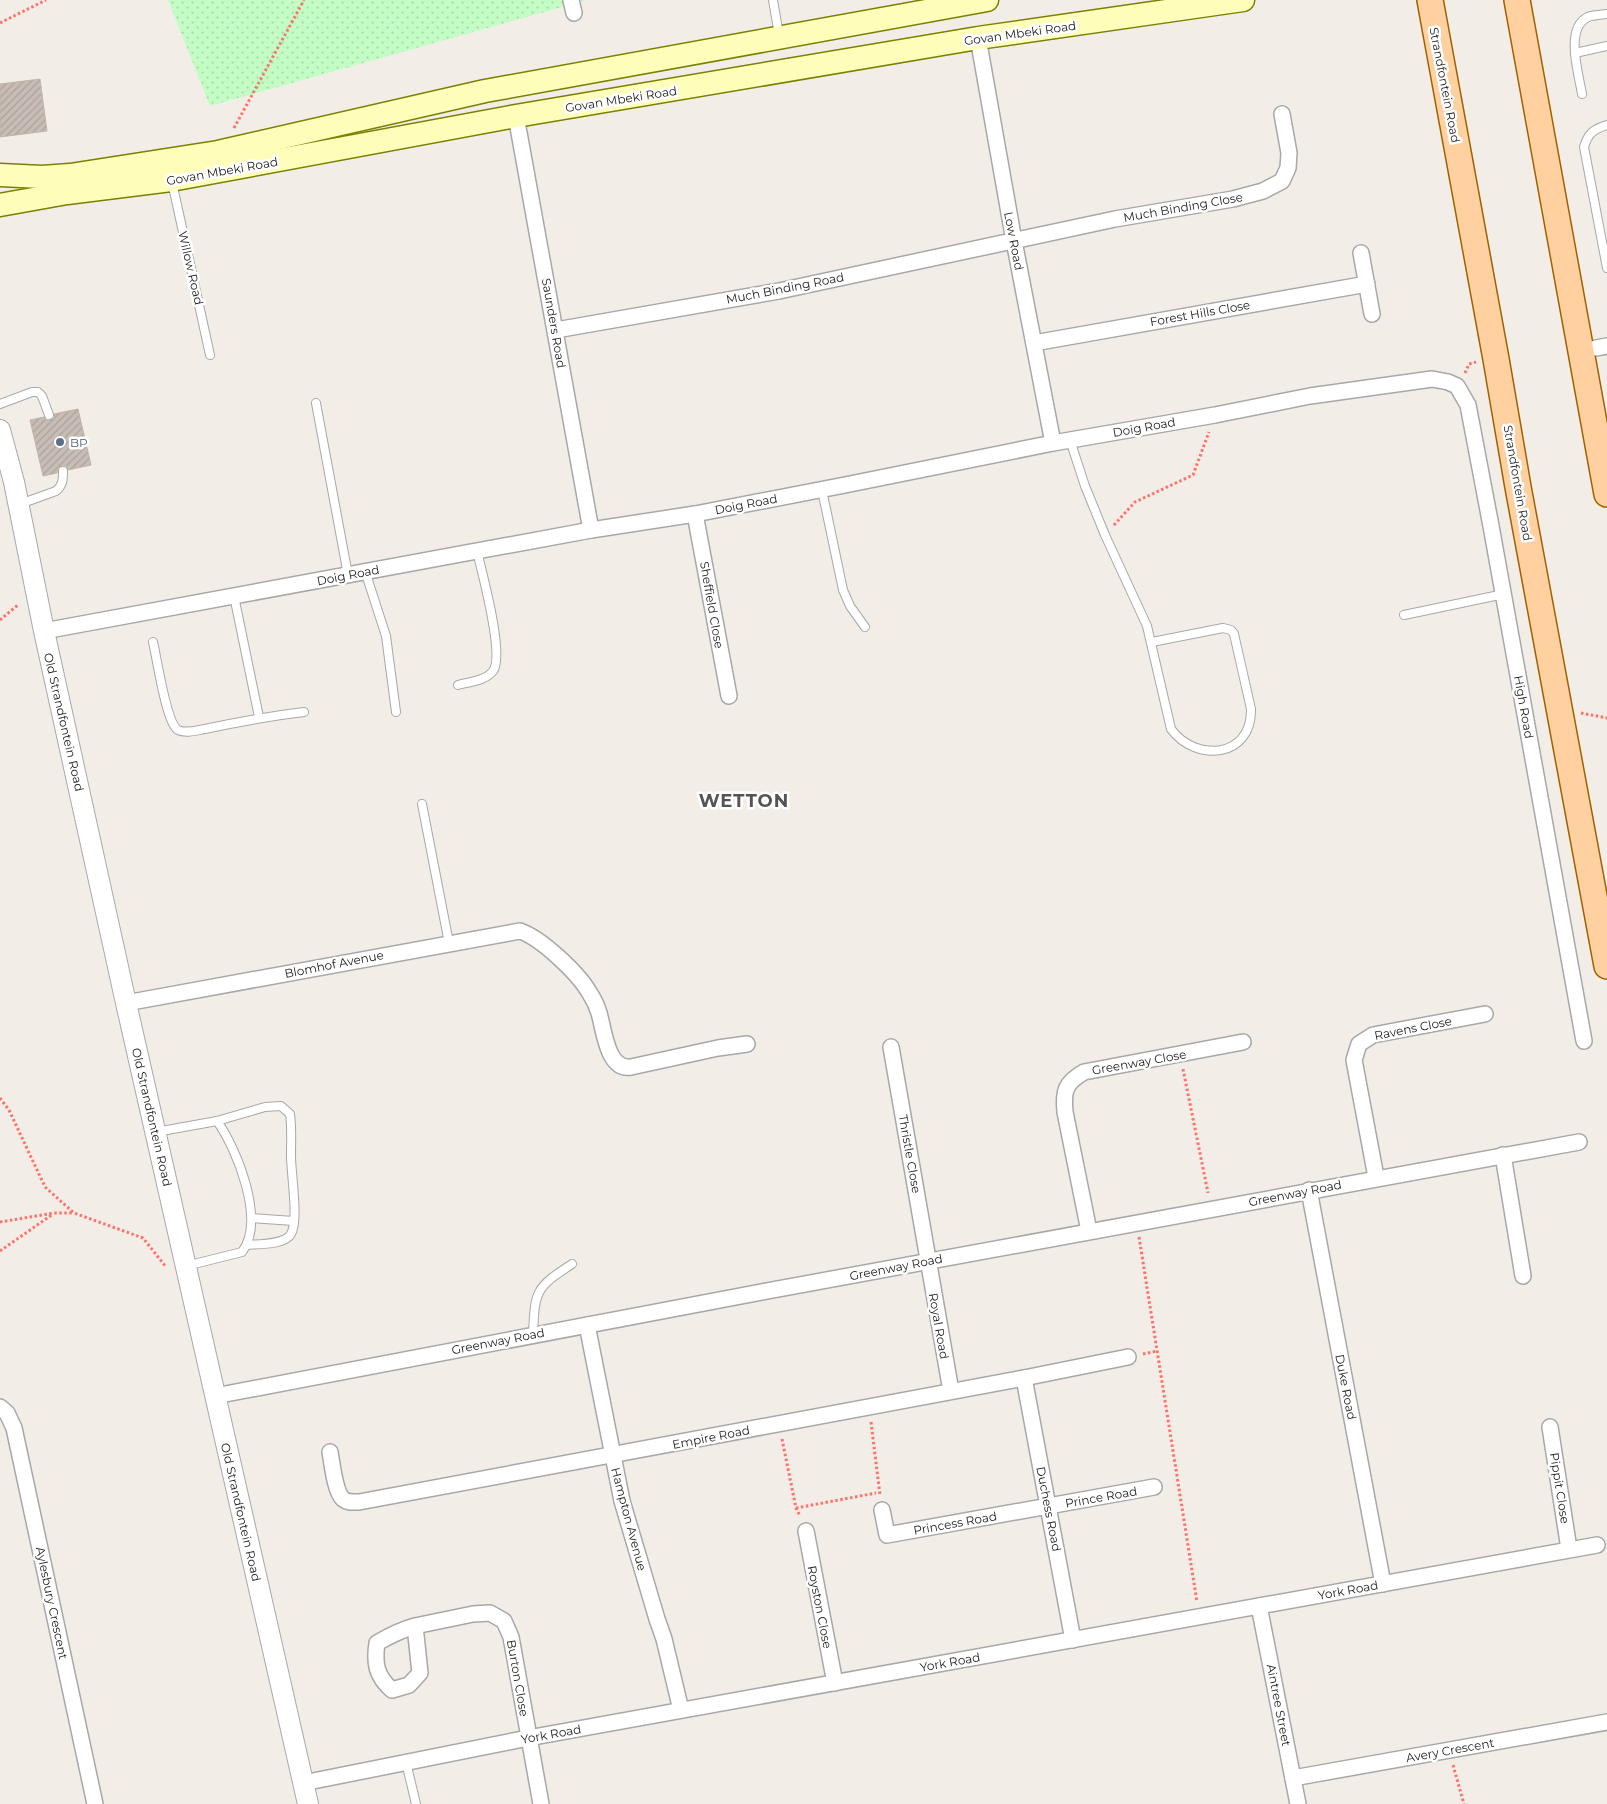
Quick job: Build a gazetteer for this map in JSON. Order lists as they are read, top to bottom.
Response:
{
  "streets": {
    "main road": ["Govan Mbeki Road", "Strandfontein Road"],
    "street": [
      "Much Binding Close",
      "Low Road",
      "Much Binding Road",
      "Forest Hills Close",
      "Saunders Road",
      "Doig Road",
      "Sheffield Close",
      "High Road",
      "Old Strandfontein Road",
      "Blomhof Avenue",
      "Ravens Close",
      "Greenway Close",
      "Thristle Close",
      "Greenway Road",
      "Royal Road",
      "Duke Road",
      "Empire Road",
      "Pippit Close",
      "Prince Road",
      "Duchess Road",
      "Hampton Avenue",
      "Princess Road",
      "York Road",
      "Aylesbury Crescent",
      "Royston Close",
      "Burton Close",
      "Aintree Street",
      "Avery Crescent"
    ],
    "lane": ["Willow Road"]
  },
  "crossings": [
    ["Govan Mbeki Road", "Low Road"],
    ["Govan Mbeki Road", "Willow Road"],
    ["Govan Mbeki Road", "Saunders Road"],
    ["Much Binding Close", "Low Road"],
    ["Much Binding Close", "Much Binding Road"],
    ["Low Road", "Much Binding Road"],
    ["Low Road", "Forest Hills Close"],
    ["Low Road", "Doig Road"],
    ["Much Binding Road", "Saunders Road"],
    ["Saunders Road", "Doig Road"],
    ["Doig Road", "Sheffield Close"],
    ["Doig Road", "High Road"],
    ["Doig Road", "Old Strandfontein Road"],
    ["Old Strandfontein Road", "Blomhof Avenue"],
    ["Old Strandfontein Road", "Greenway Road"],
    ["Old Strandfontein Road", "York Road"],
    ["Ravens Close", "Greenway Road"],
    ["Greenway Close", "Greenway Road"],
    ["Thristle Close", "Greenway Road"],
    ["Thristle Close", "Royal Road"],
    ["Greenway Road", "Royal Road"],
    ["Greenway Road", "Duke Road"],
    ["Greenway Road", "Hampton Avenue"],
    ["Royal Road", "Empire Road"],
    ["Duke Road", "York Road"],
    ["Empire Road", "Duchess Road"],
    ["Empire Road", "Hampton Avenue"],
    ["Pippit Close", "York Road"],
    ["Prince Road", "Duchess Road"],
    ["Prince Road", "Princess Road"],
    ["Duchess Road", "Princess Road"],
    ["Duchess Road", "York Road"],
    ["Hampton Avenue", "York Road"],
    ["York Road", "Royston Close"],
    ["York Road", "Burton Close"],
    ["York Road", "Aintree Street"],
    ["Aintree Street", "Avery Crescent"]
  ],
  "districts": ["WETTON"],
  "places": ["BP"]
}
